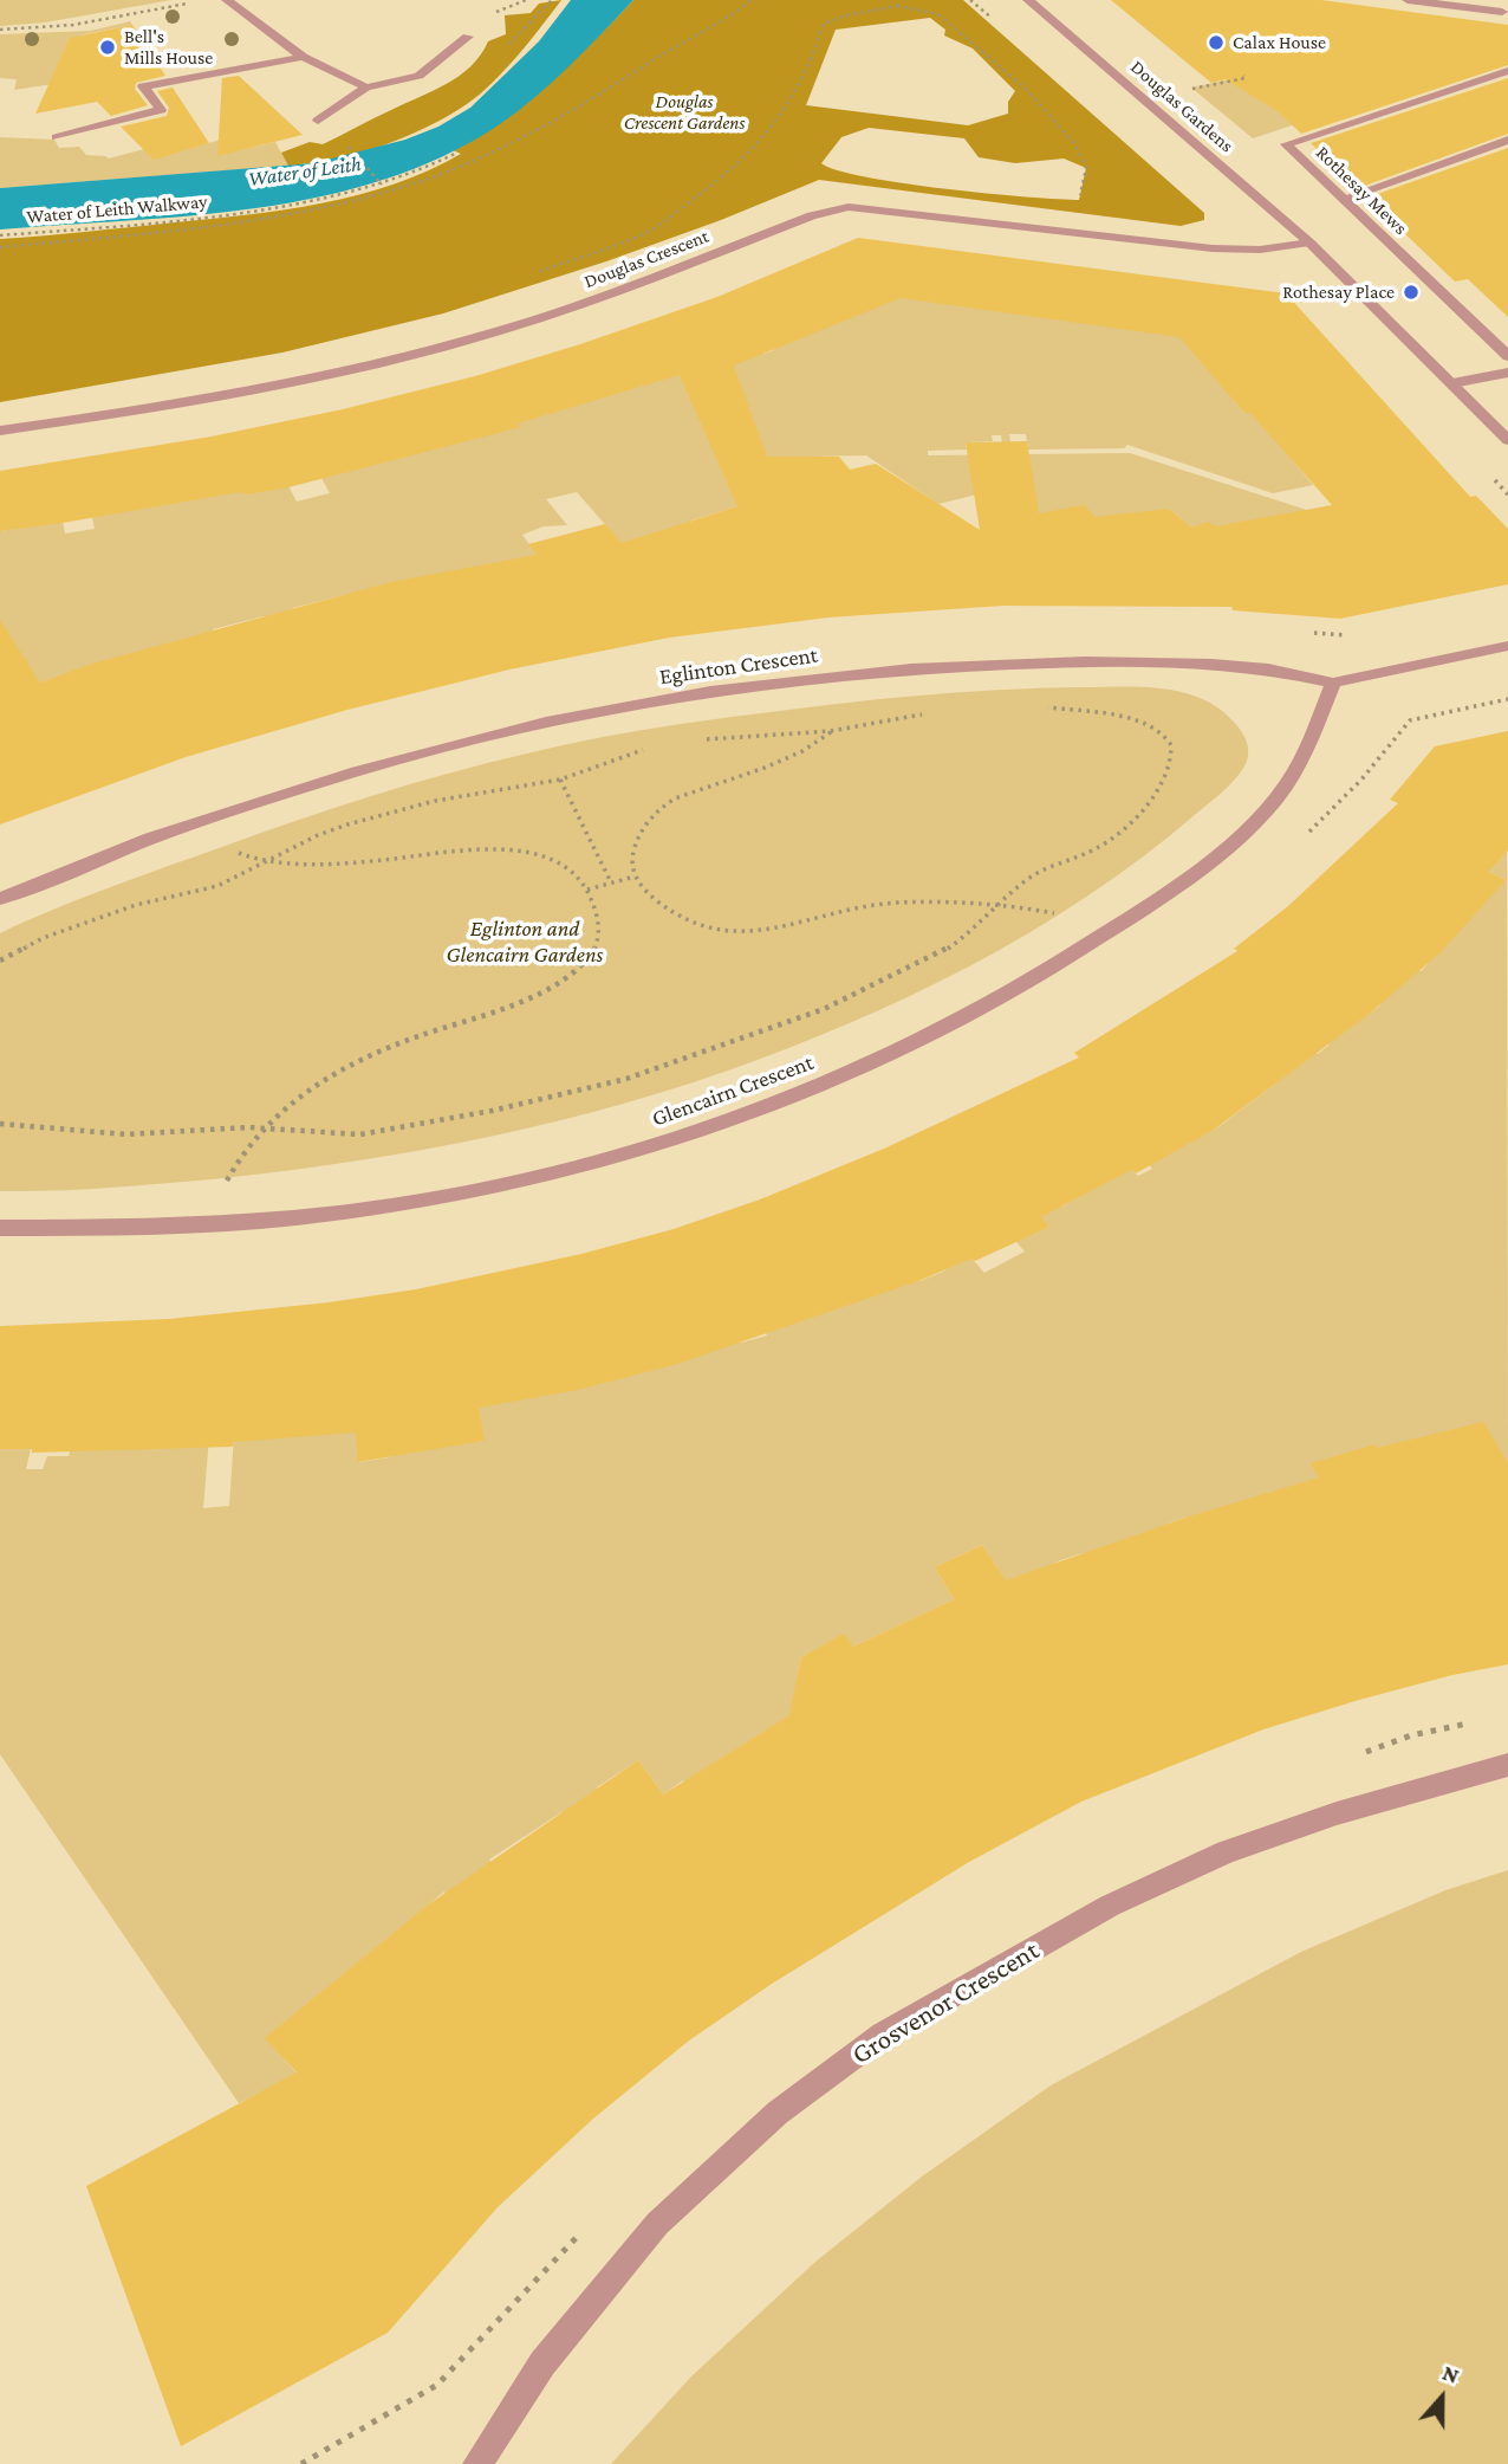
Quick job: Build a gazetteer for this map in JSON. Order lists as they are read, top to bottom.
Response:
{
  "streets": {
    "street": [
      "Douglas Gardens",
      "Rothesay Mews",
      "Douglas Crescent",
      "Eglinton Crescent",
      "Glencairn Crescent",
      "Grosvenor Crescent"
    ],
    "path": ["Water of Leith Walkway"]
  },
  "crossings": [
    ["Douglas Gardens", "Douglas Crescent"],
    ["Eglinton Crescent", "Glencairn Crescent"]
  ],
  "water": ["Water of Leith"],
  "parks": ["Douglas Crescent Gardens", "Eglinton and Glencairn Gardens"],
  "places": ["Calax House", "Bell's Mills House", "Rothesay Place"],
  "north": "top"
}
